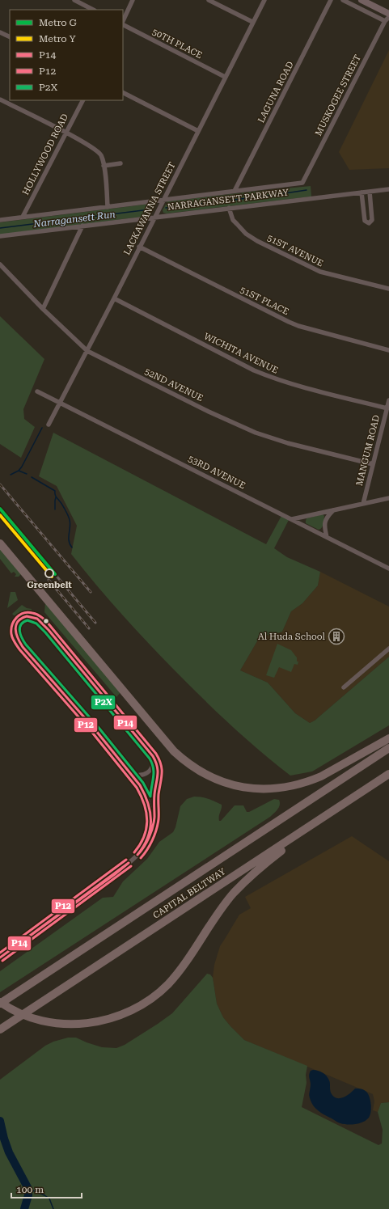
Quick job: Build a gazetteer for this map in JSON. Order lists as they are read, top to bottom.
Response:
{
  "streets": {
    "highway": ["CAPITAL BELTWAY"],
    "street": [
      "50TH PLACE",
      "LAGUNA ROAD",
      "MUSKOGEE STREET",
      "HOLLYWOOD ROAD",
      "NARRAGANSETT PARKWAY",
      "LACKAWANNA STREET",
      "51ST AVENUE",
      "51ST PLACE",
      "WICHITA AVENUE",
      "52ND AVENUE",
      "MANGUM ROAD",
      "53RD AVENUE"
    ]
  },
  "crossings": [
    ["50TH PLACE", "LACKAWANNA STREET"],
    ["LAGUNA ROAD", "NARRAGANSETT PARKWAY"],
    ["MUSKOGEE STREET", "NARRAGANSETT PARKWAY"],
    ["HOLLYWOOD ROAD", "NARRAGANSETT PARKWAY"],
    ["NARRAGANSETT PARKWAY", "LACKAWANNA STREET"],
    ["NARRAGANSETT PARKWAY", "51ST AVENUE"],
    ["LACKAWANNA STREET", "51ST PLACE"],
    ["LACKAWANNA STREET", "WICHITA AVENUE"],
    ["LACKAWANNA STREET", "52ND AVENUE"],
    ["LACKAWANNA STREET", "53RD AVENUE"],
    ["WICHITA AVENUE", "MANGUM ROAD"],
    ["52ND AVENUE", "MANGUM ROAD"]
  ],
  "water": ["Narragansett Run"],
  "places": {
    "other": ["Greenbelt"],
    "building": ["Al Huda School"]
  },
  "lines": [
    "metro line G",
    "metro line Y",
    "transit line P12",
    "transit line P14",
    "transit line P2X"
  ],
  "legend": [
    "Metro G",
    "Metro Y",
    "P14",
    "P12",
    "P2X"
  ],
  "scale_bar": "100 m"
}
